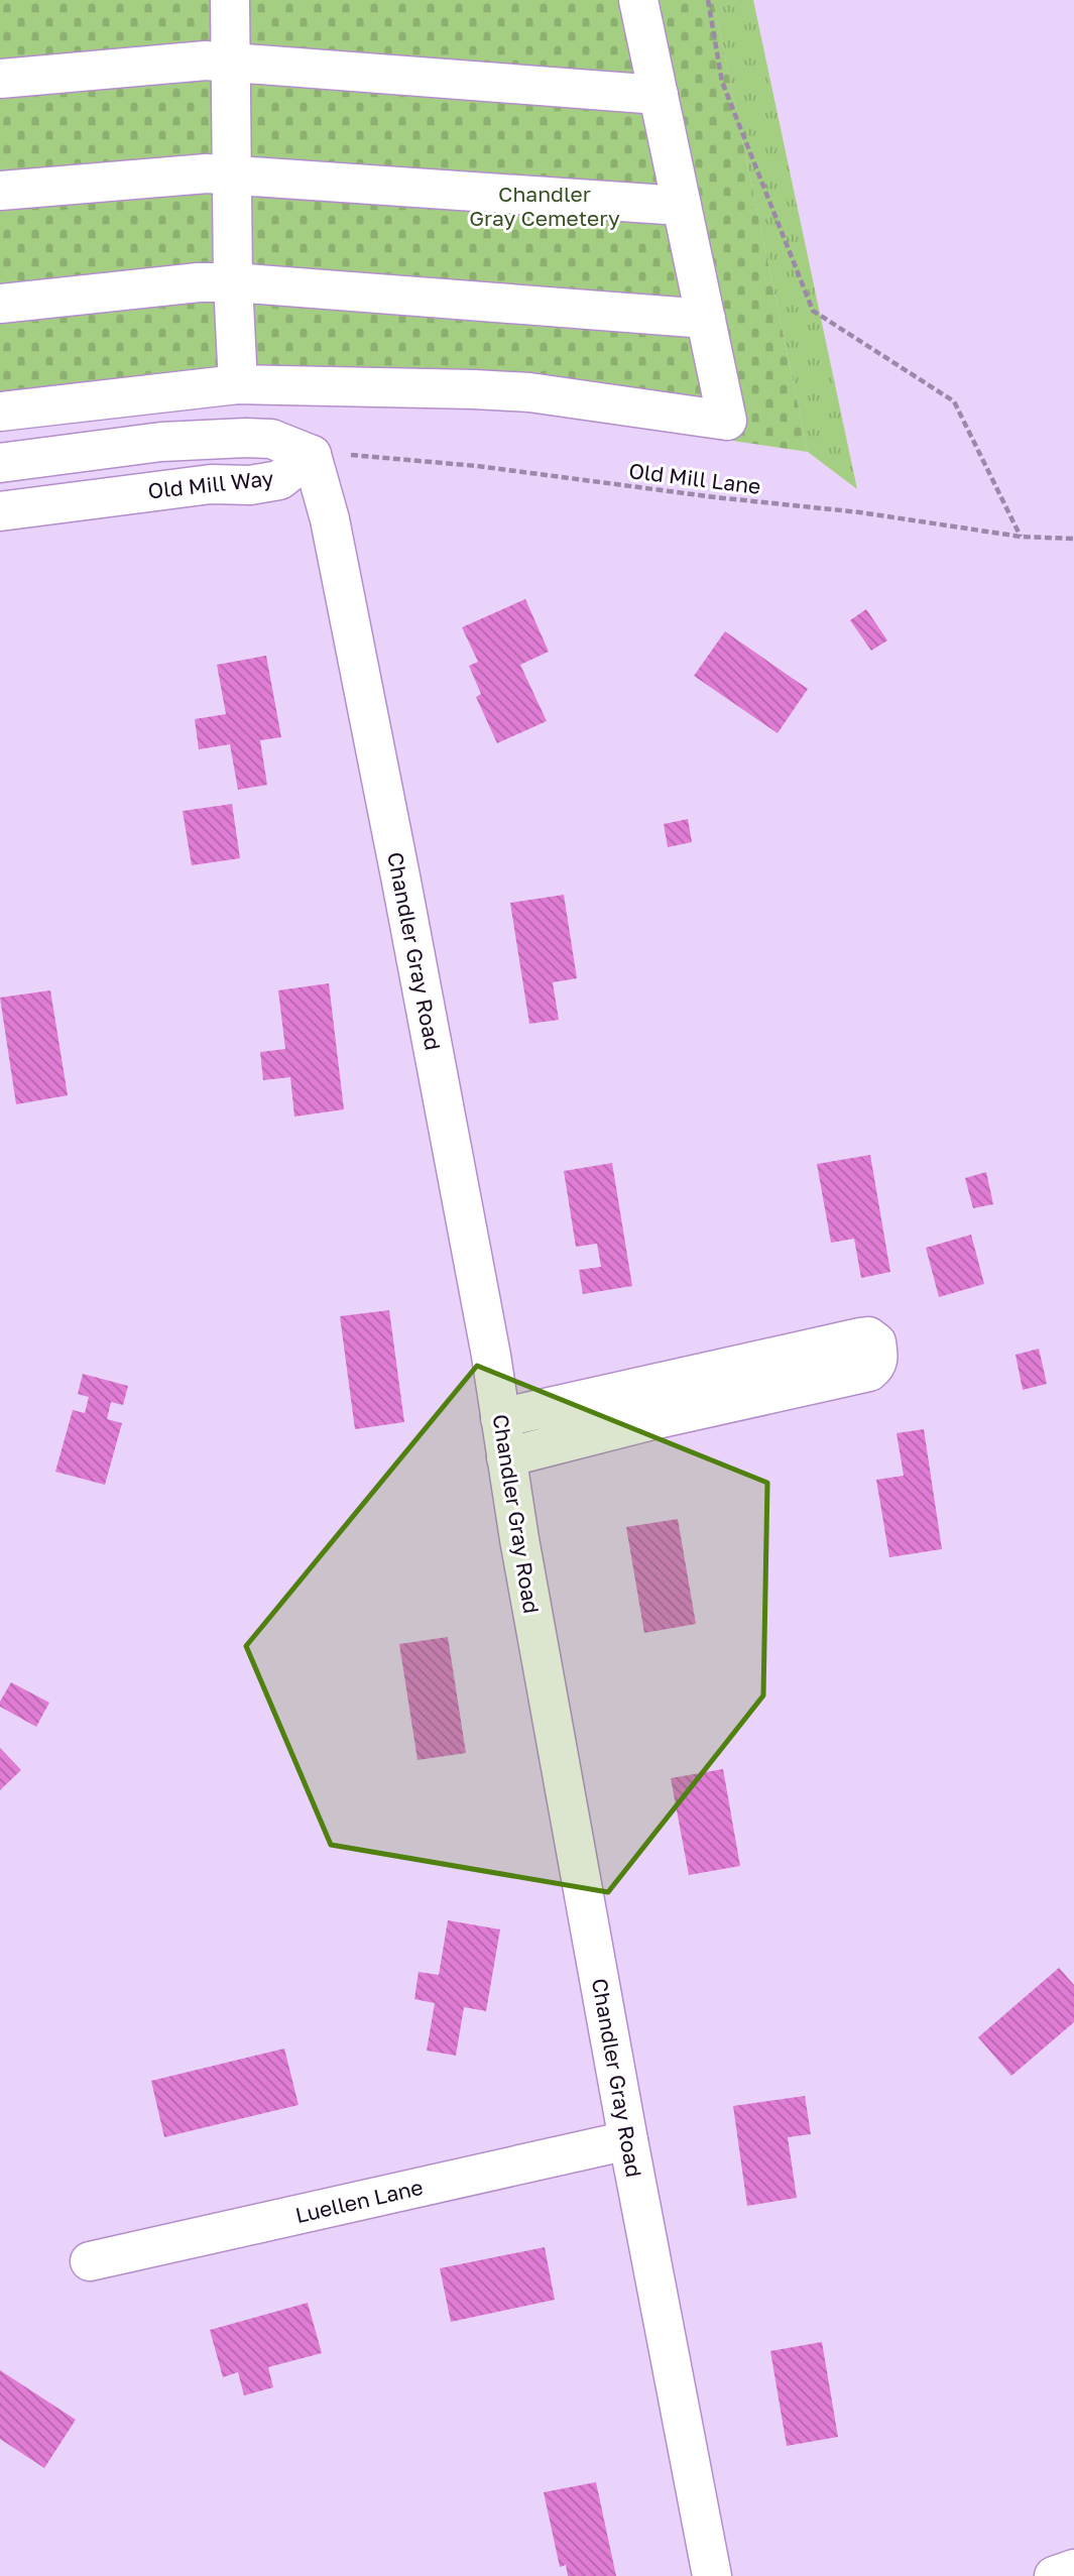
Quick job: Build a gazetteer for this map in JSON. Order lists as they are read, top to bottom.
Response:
{
  "streets": {
    "street": ["Old Mill Way", "Chandler Gray Road", "Luellen Lane"],
    "path": ["Old Mill Lane"]
  },
  "crossings": [
    ["Old Mill Lane", "Old Mill Way"],
    ["Old Mill Lane", "Chandler Gray Road"],
    ["Old Mill Way", "Chandler Gray Road"],
    ["Chandler Gray Road", "Luellen Lane"]
  ],
  "parks": ["Chandler Gray Cemetery"]
}
